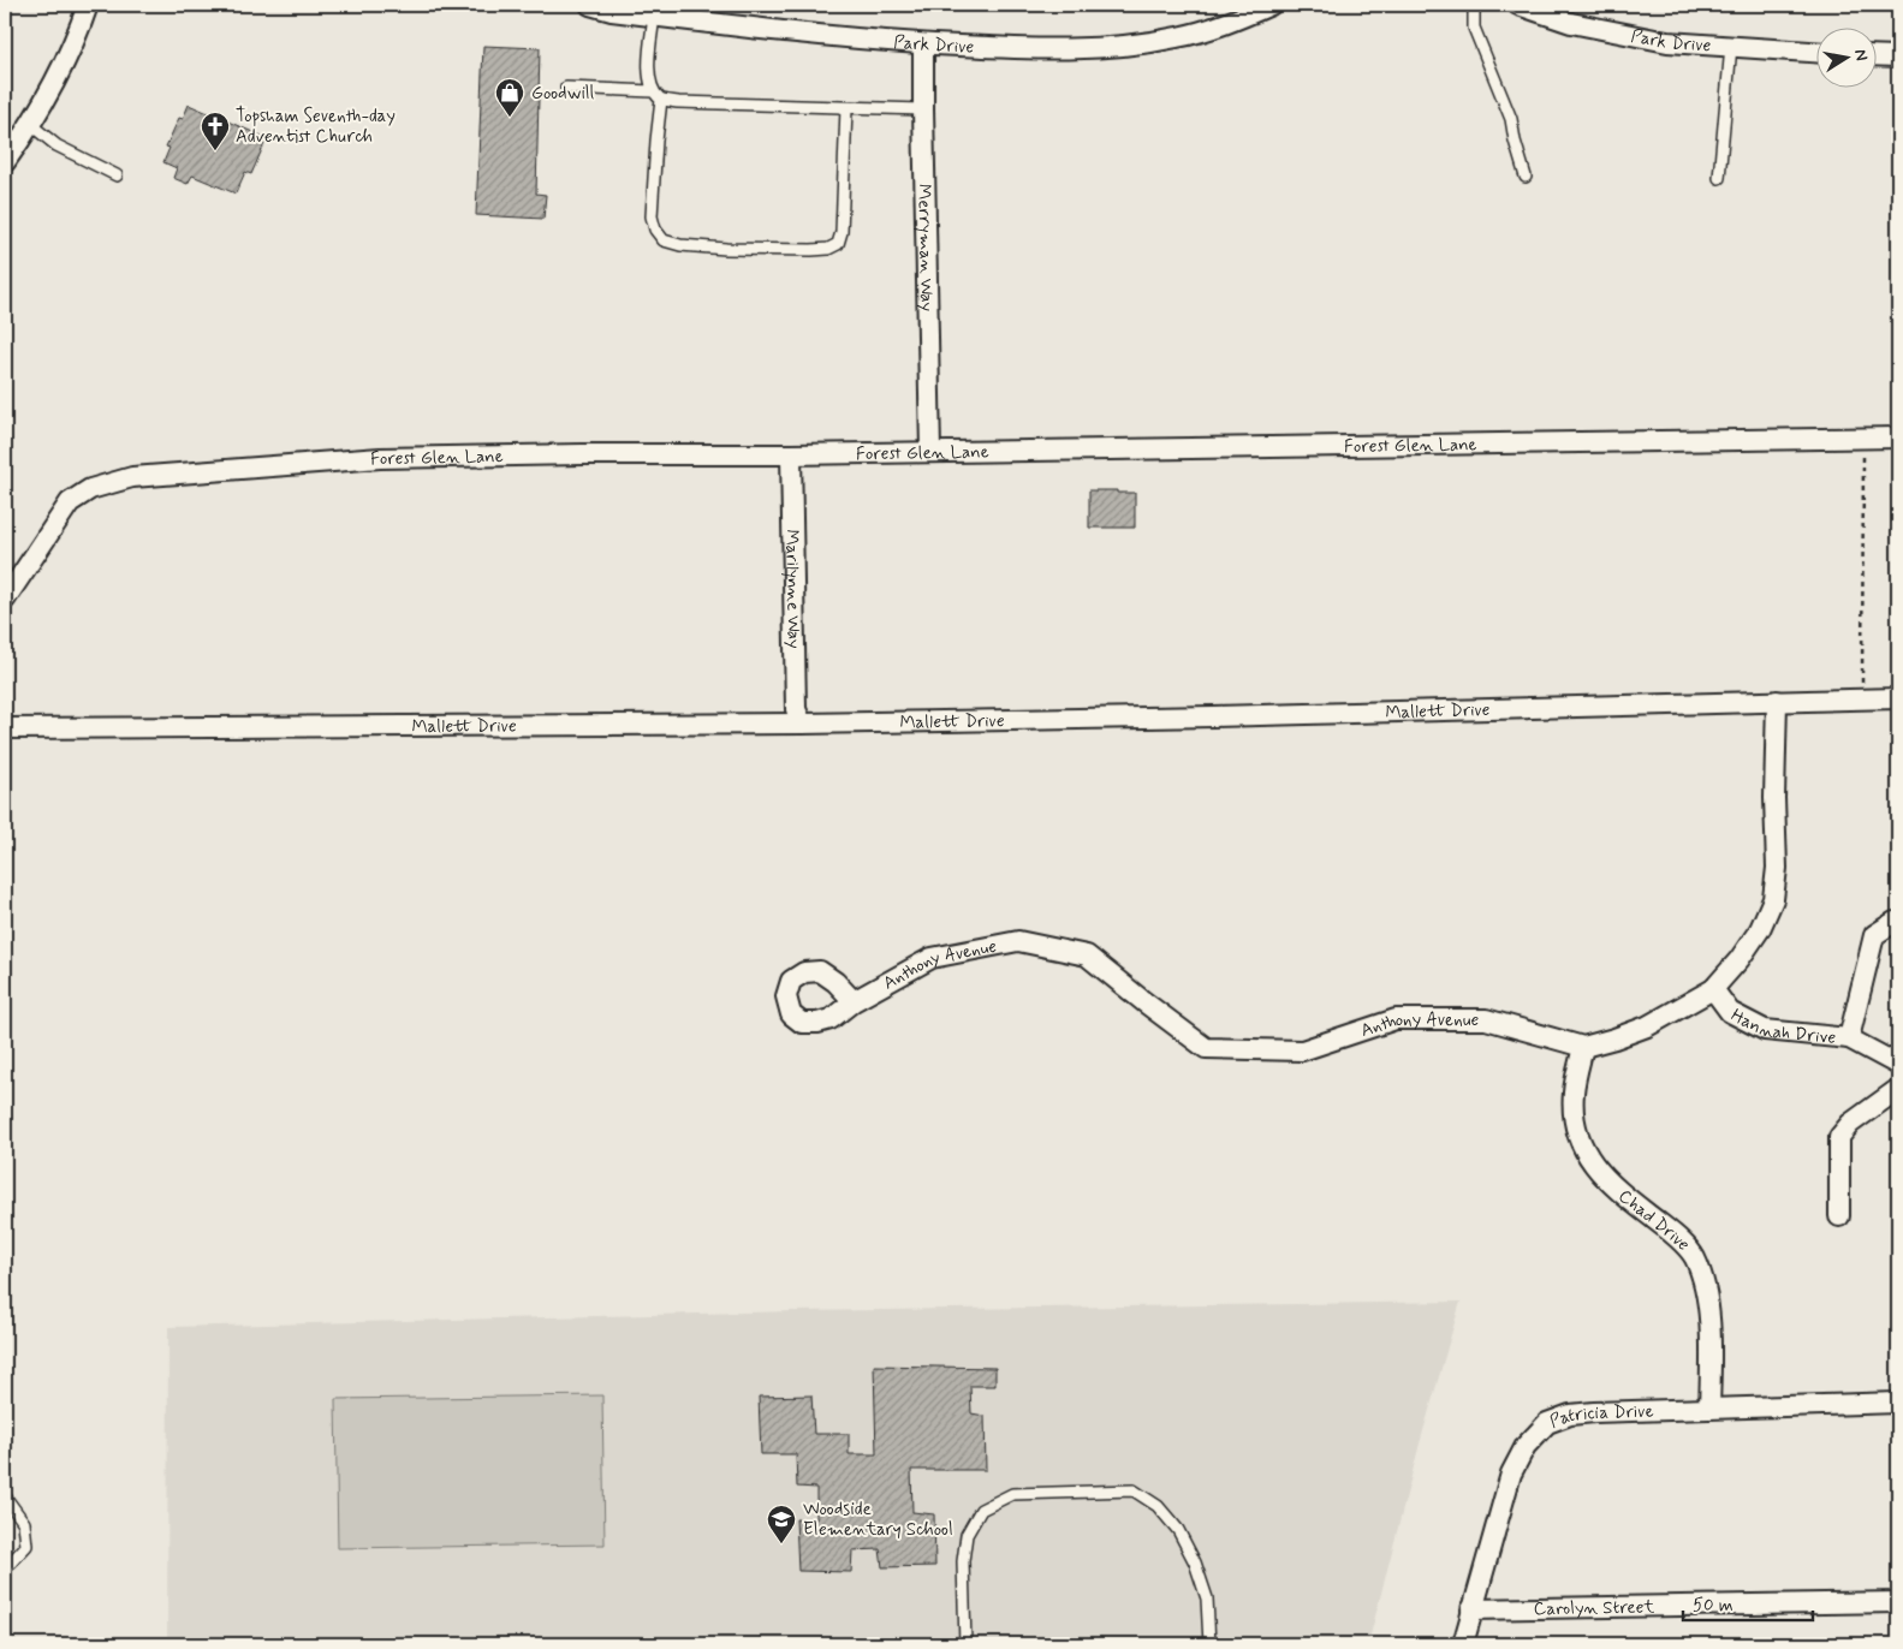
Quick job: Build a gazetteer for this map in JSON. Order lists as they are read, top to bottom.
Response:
{
  "streets": {
    "street": [
      "Park Drive",
      "Merryman Way",
      "Forest Glen Lane",
      "Marilynne Way",
      "Mallett Drive",
      "Anthony Avenue",
      "Hannah Drive",
      "Chad Drive",
      "Patricia Drive",
      "Carolyn Street"
    ]
  },
  "crossings": [
    ["Park Drive", "Merryman Way"],
    ["Merryman Way", "Forest Glen Lane"],
    ["Forest Glen Lane", "Marilynne Way"],
    ["Marilynne Way", "Mallett Drive"],
    ["Anthony Avenue", "Chad Drive"],
    ["Chad Drive", "Patricia Drive"],
    ["Patricia Drive", "Carolyn Street"]
  ],
  "places": {
    "shop": ["Goodwill"],
    "church": ["Topsham Seventh-day Adventist Church"],
    "school or university": ["Woodside Elementary School"]
  },
  "scale_bar": "50 m",
  "north": "right"
}
